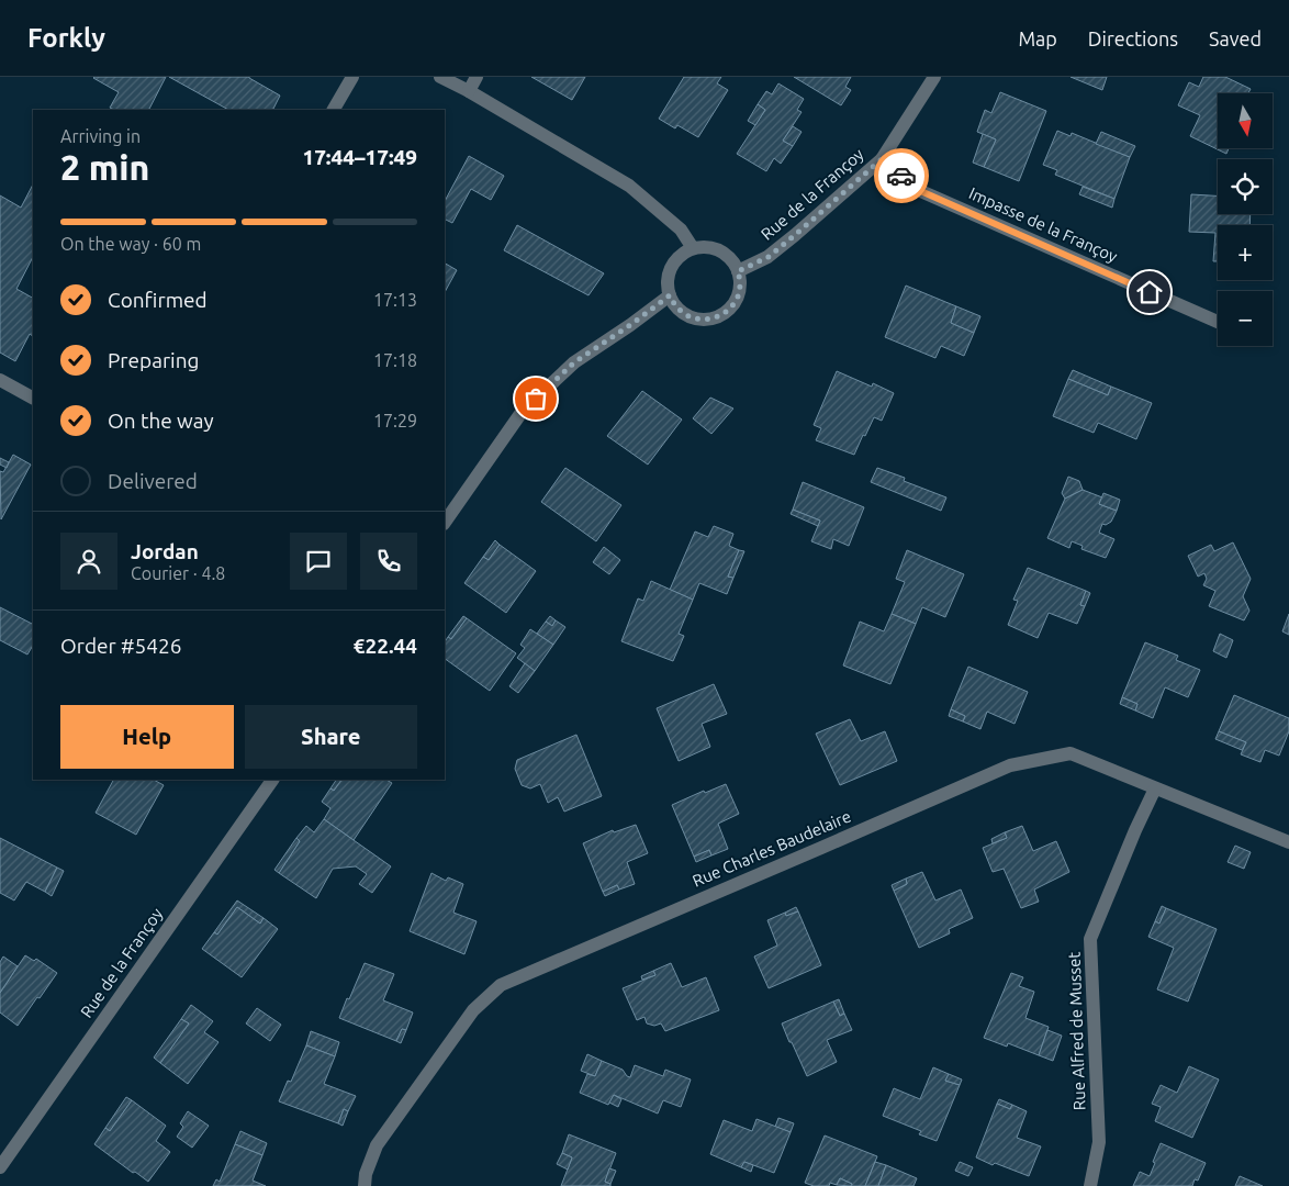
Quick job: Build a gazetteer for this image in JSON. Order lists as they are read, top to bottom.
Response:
{
  "streets": {
    "street": [
      "Rue de la Françoy",
      "Impasse de la Françoy",
      "Rue Charles Baudelaire",
      "Rue Alfred de Musset"
    ]
  },
  "crossings": [
    ["Rue de la Françoy", "Impasse de la Françoy"],
    ["Rue Charles Baudelaire", "Rue Alfred de Musset"]
  ],
  "north": "bottom",
  "page": {
    "header": "Forkly",
    "nav": ["Map", "Directions", "Saved"],
    "map_buttons": ["+", "−"],
    "heading": ["2 min", "Arriving in", "17:44–17:49"],
    "panel": [
      "Jordan",
      "Courier · 4.8",
      "Order #5426",
      "€22.44"
    ],
    "bar": "On the way · 60 m",
    "list": [
      ["Confirmed", "17:13"],
      ["Preparing", "17:18"],
      ["On the way", "17:29"],
      "Delivered"
    ],
    "buttons": ["Help", "Share"]
  }
}
